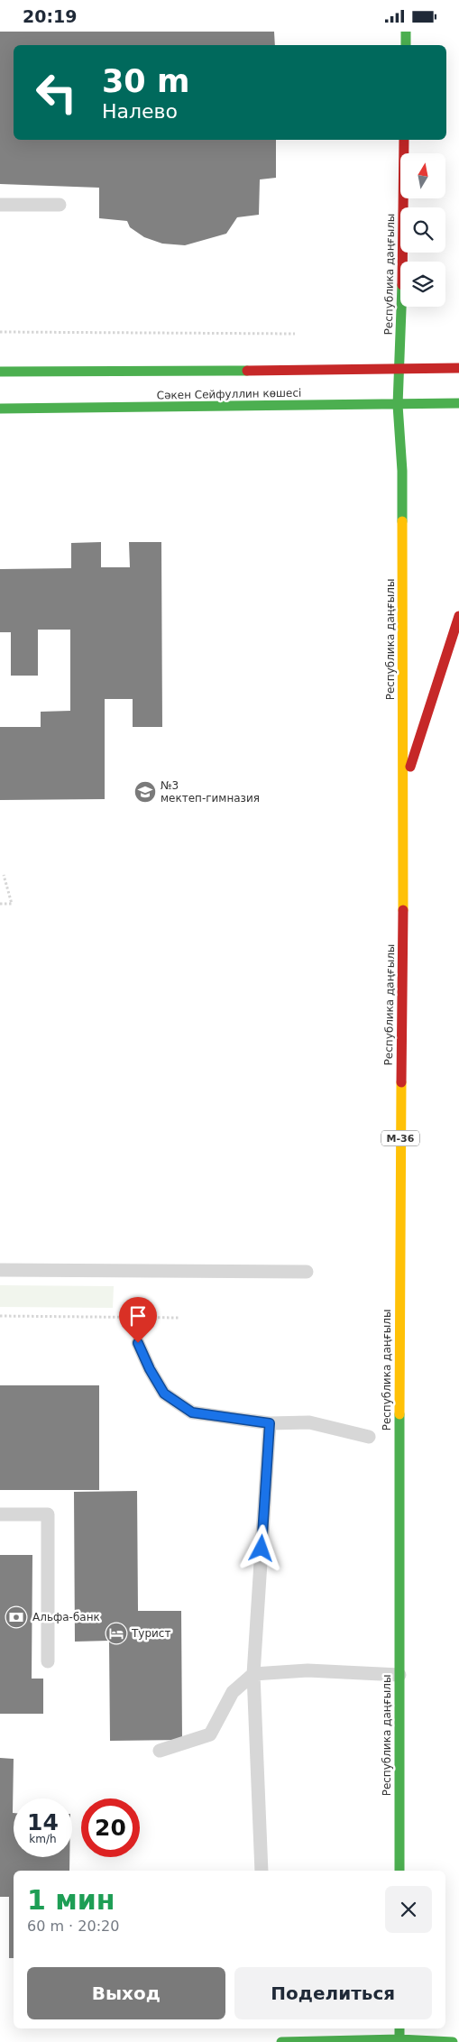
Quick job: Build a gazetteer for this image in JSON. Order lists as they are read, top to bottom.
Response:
{
  "streets": {
    "main road": ["Республика даңғылы", "Сәкен Сейфуллин көшесі", "M-36"]
  },
  "crossings": [
    ["Республика даңғылы", "Сәкен Сейфуллин көшесі"]
  ],
  "places": {
    "school or university": ["№3 мектеп-гимназия"],
    "bank": ["Альфа-банк"],
    "hotel": ["Турист"]
  },
  "north": "top",
  "page": {
    "status": "20:19",
    "turn": ["30 m", "Налево"],
    "speed": "14 km/h",
    "limit": "20",
    "heading": ["1 мин", "60 m · 20:20"],
    "buttons": ["Выход", "Поделиться"]
  }
}
